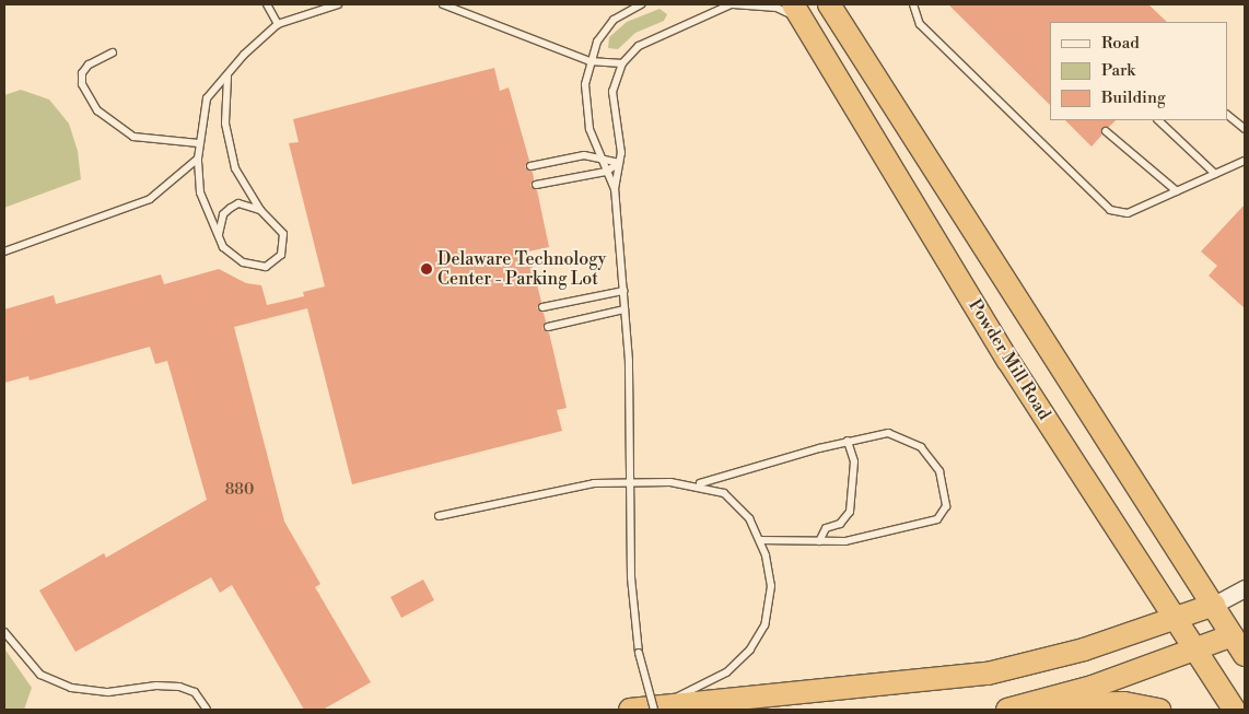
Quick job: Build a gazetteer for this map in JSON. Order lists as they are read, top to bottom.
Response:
{
  "streets": {
    "highway": ["Powder Mill Road"]
  },
  "places": ["Delaware Technology Center - Parking Lot"],
  "house_numbers": ["880"],
  "legend": ["Road", "Park", "Building"]
}
